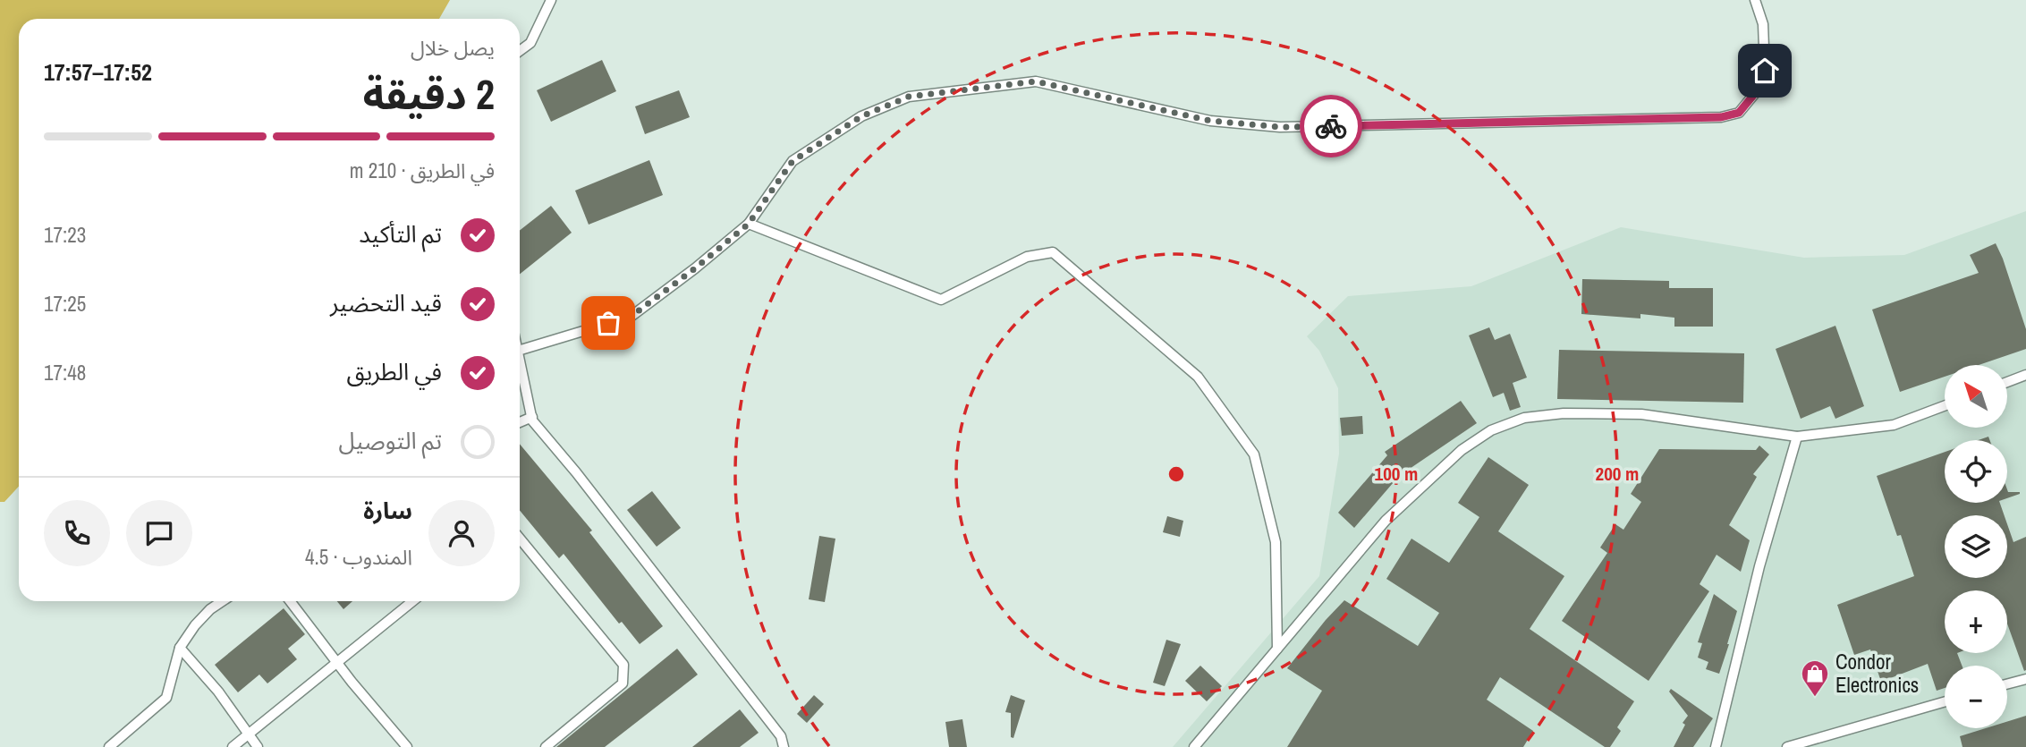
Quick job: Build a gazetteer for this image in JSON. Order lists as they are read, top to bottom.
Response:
{
  "places": {
    "shop": ["Condor Electronics"]
  },
  "north": "top left",
  "page": {
    "heading": ["2 دقيقة", "يصل خلال", "17:52–17:57"],
    "panel": ["سارة", "المندوب · 4.5"],
    "bar": "في الطريق · 210 m",
    "list": [
      ["تم التأكيد", "17:23"],
      ["قيد التحضير", "17:25"],
      ["في الطريق", "17:48"],
      "تم التوصيل"
    ],
    "map_buttons": ["+", "−"]
  },
  "rings": ["100 m", "200 m"]
}
